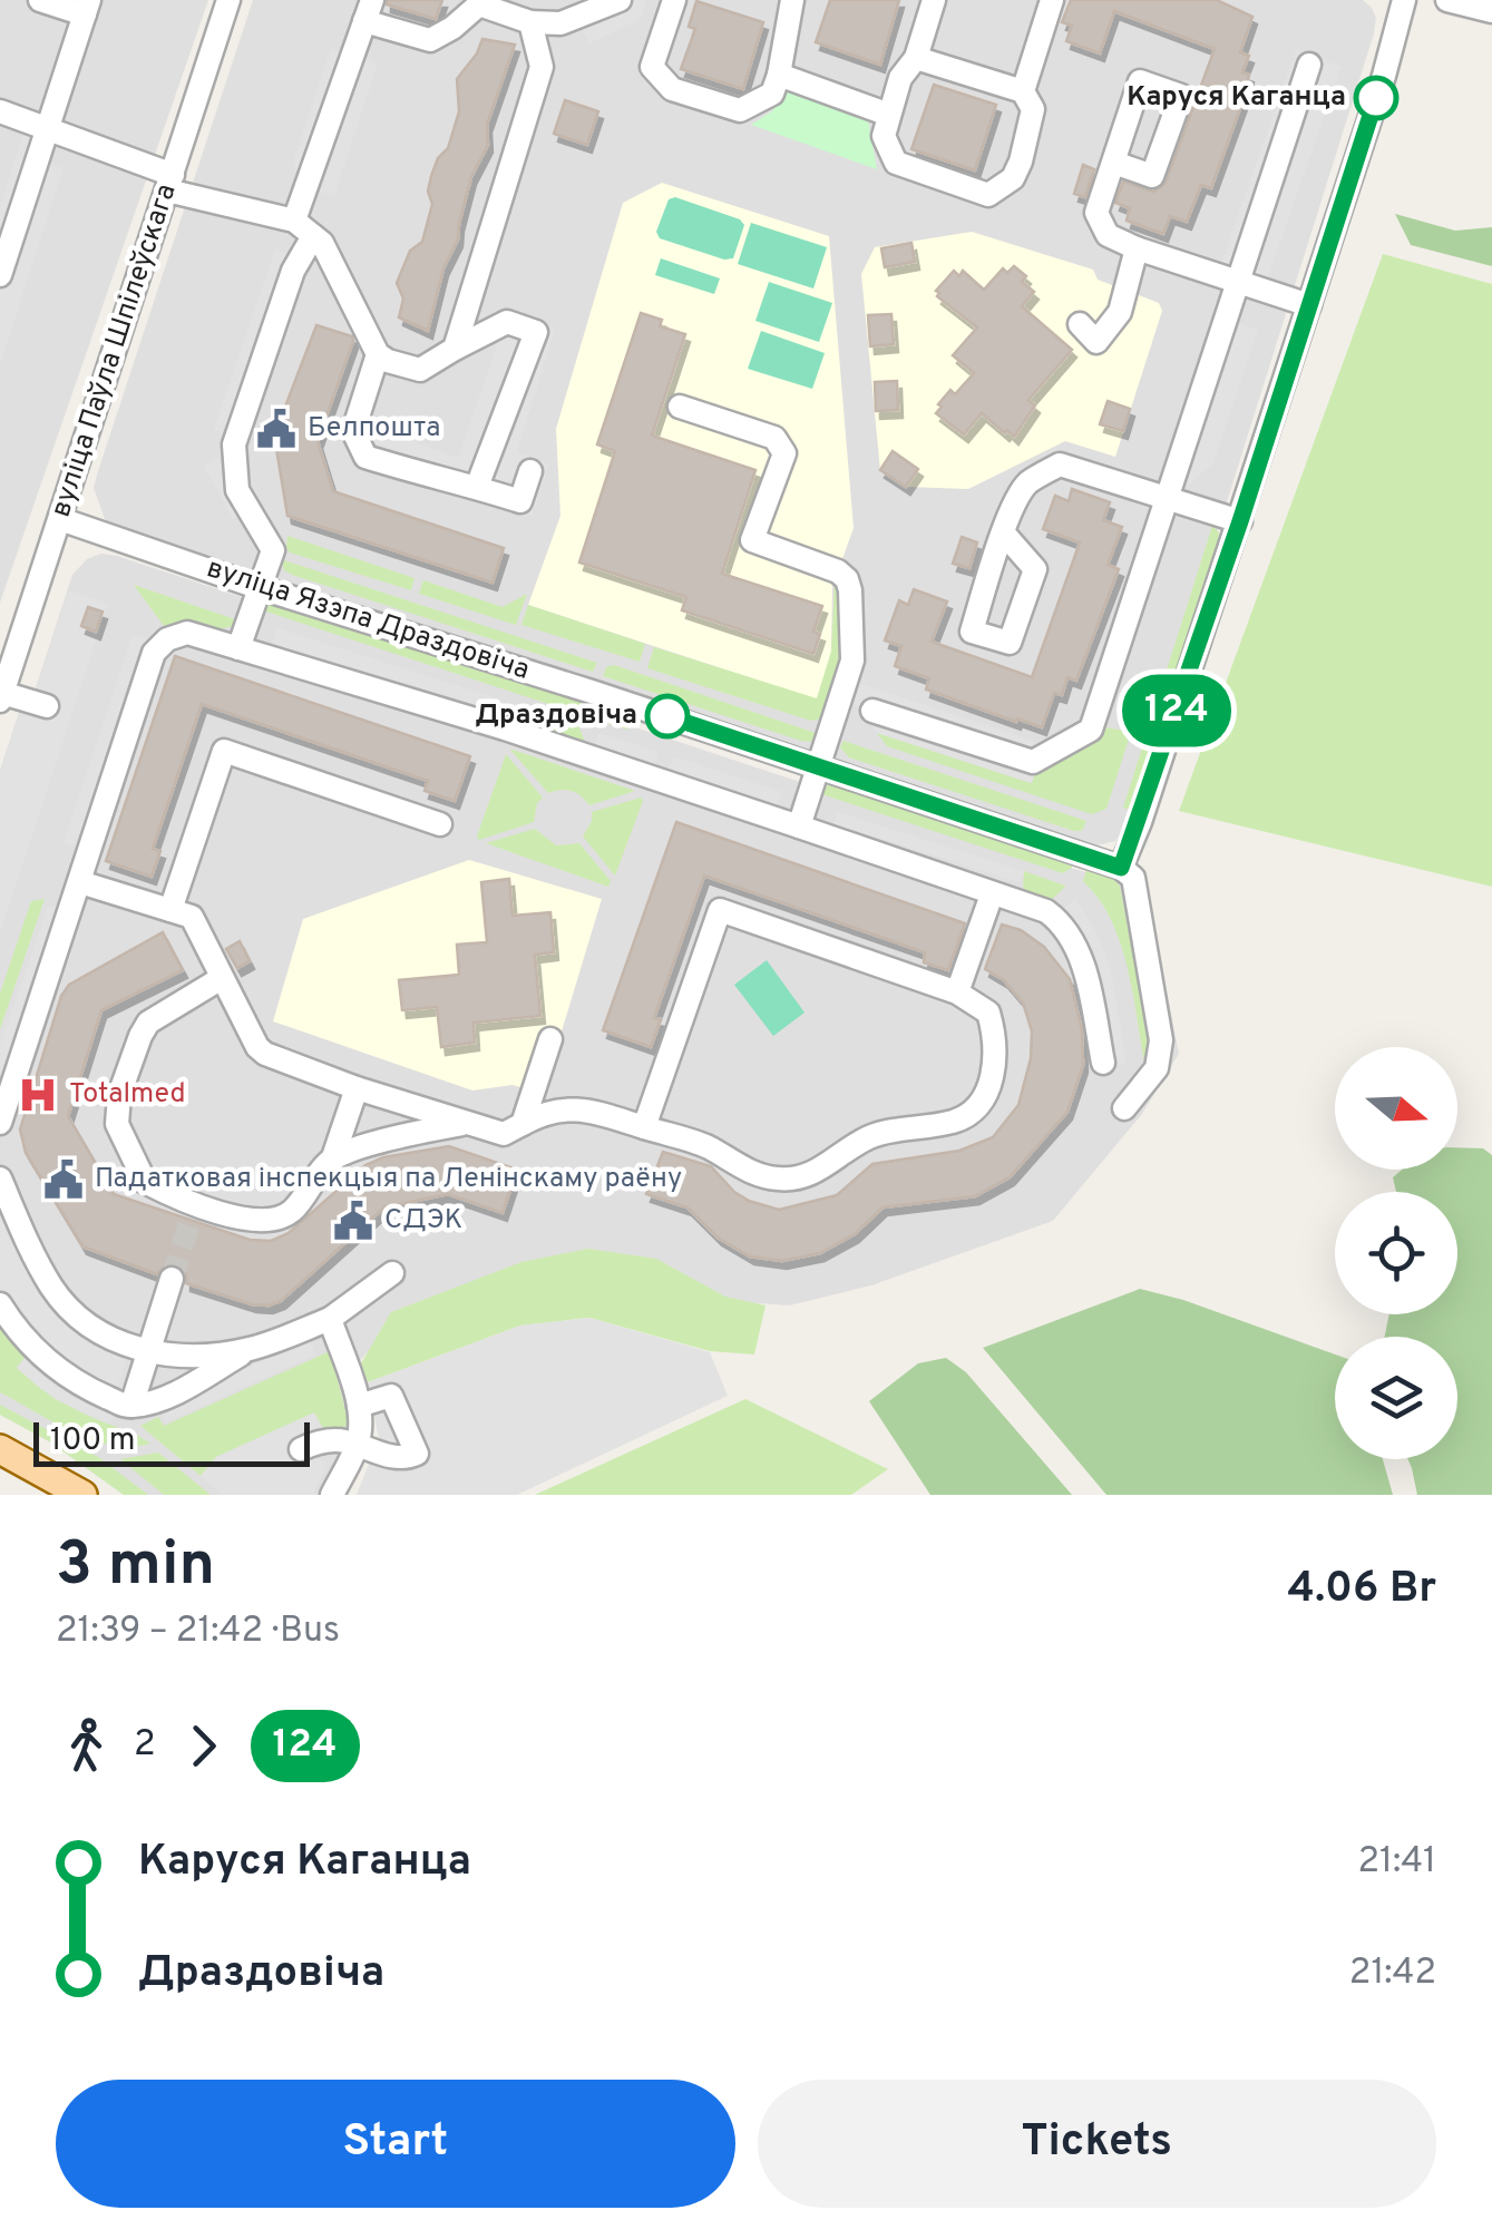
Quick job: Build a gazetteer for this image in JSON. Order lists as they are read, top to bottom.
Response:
{
  "streets": {
    "street": ["вуліца Паўла Шпілеўскага", "вуліца Язэпа Драздовіча"]
  },
  "crossings": [
    ["вуліца Паўла Шпілеўскага", "вуліца Язэпа Драздовіча"]
  ],
  "places": {
    "other": ["Каруся Каганца", "Драздовіча"],
    "public building": ["Белпошта", "Падатковая інспекцыя па Ленінскаму раёну", "СДЭК"],
    "hospital": ["Totalmed"]
  },
  "lines": ["bus line 124"],
  "scale_bar": "100 m",
  "north": "right",
  "page": {
    "on_map": "124",
    "scale": "100 m",
    "heading": ["3 min", "21:39 – 21:42 · Bus", "4.06 Br"],
    "legs": ["2", "124"],
    "list": [
      {
        "name": "Каруся Каганца",
        "value": "21:41"
      },
      {
        "name": "Драздовіча",
        "value": "21:42"
      }
    ],
    "buttons": ["Start", "Tickets"]
  }
}
